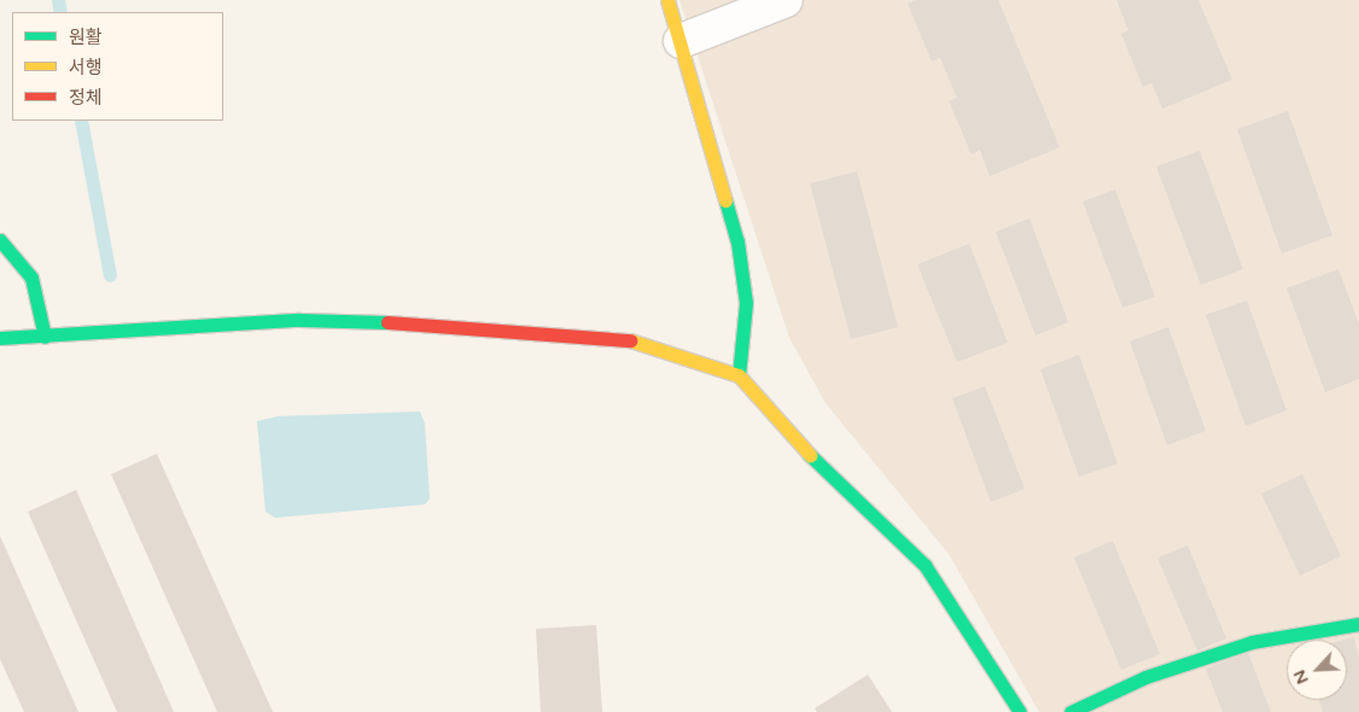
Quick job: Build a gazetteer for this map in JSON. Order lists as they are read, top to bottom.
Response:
{
  "legend": ["원활", "서행", "정체"],
  "north": "bottom left"
}
